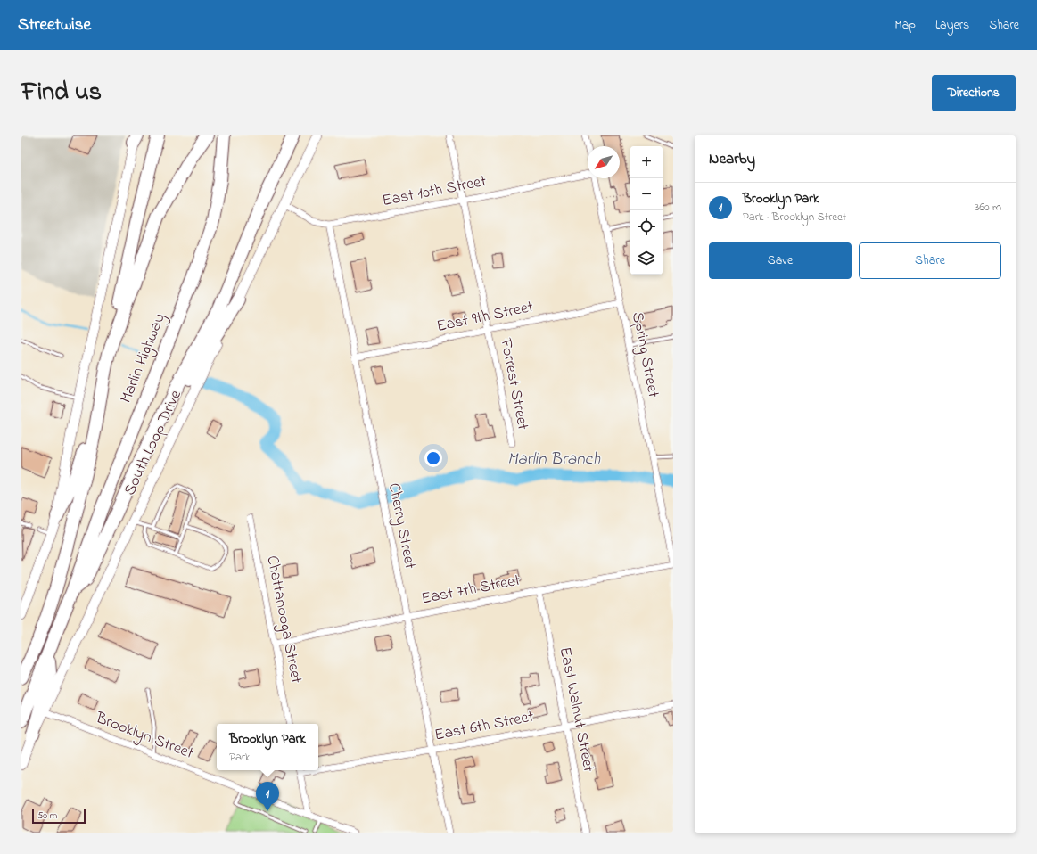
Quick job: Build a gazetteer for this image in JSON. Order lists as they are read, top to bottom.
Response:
{
  "streets": {
    "highway": ["Marlin Highway"],
    "street": [
      "East 10th Street",
      "East 9th Street",
      "Spring Street",
      "Forrest Street",
      "South Loop Drive",
      "Cherry Street",
      "East 7th Street",
      "Chattanooga Street",
      "East Walnut Street",
      "East 6th Street",
      "Brooklyn Street"
    ]
  },
  "crossings": [
    ["East 10th Street", "South Loop Drive"],
    ["East 10th Street", "Cherry Street"],
    ["East 9th Street", "Spring Street"],
    ["East 9th Street", "Forrest Street"],
    ["East 9th Street", "Cherry Street"],
    ["South Loop Drive", "Brooklyn Street"],
    ["Cherry Street", "East 7th Street"],
    ["Cherry Street", "East 6th Street"],
    ["East 7th Street", "Chattanooga Street"],
    ["East 7th Street", "East Walnut Street"],
    ["East Walnut Street", "East 6th Street"]
  ],
  "water": ["Marlin Branch"],
  "scale_bar": "50 m",
  "north": "bottom left",
  "page": {
    "header": "Streetwise",
    "nav": ["Map", "Layers", "Share"],
    "title": "Find us",
    "buttons": [
      "Directions",
      ["Save", "Share"]
    ],
    "heading": "Nearby",
    "map_buttons": ["+", "−"],
    "list": [
      {
        "mark": "1",
        "name": "Brooklyn Park",
        "note": "Park · Brooklyn Street",
        "value": "360 m"
      }
    ],
    "popup": ["Brooklyn Park", "Park"],
    "pins": "1",
    "scale": "50 m"
  }
}
